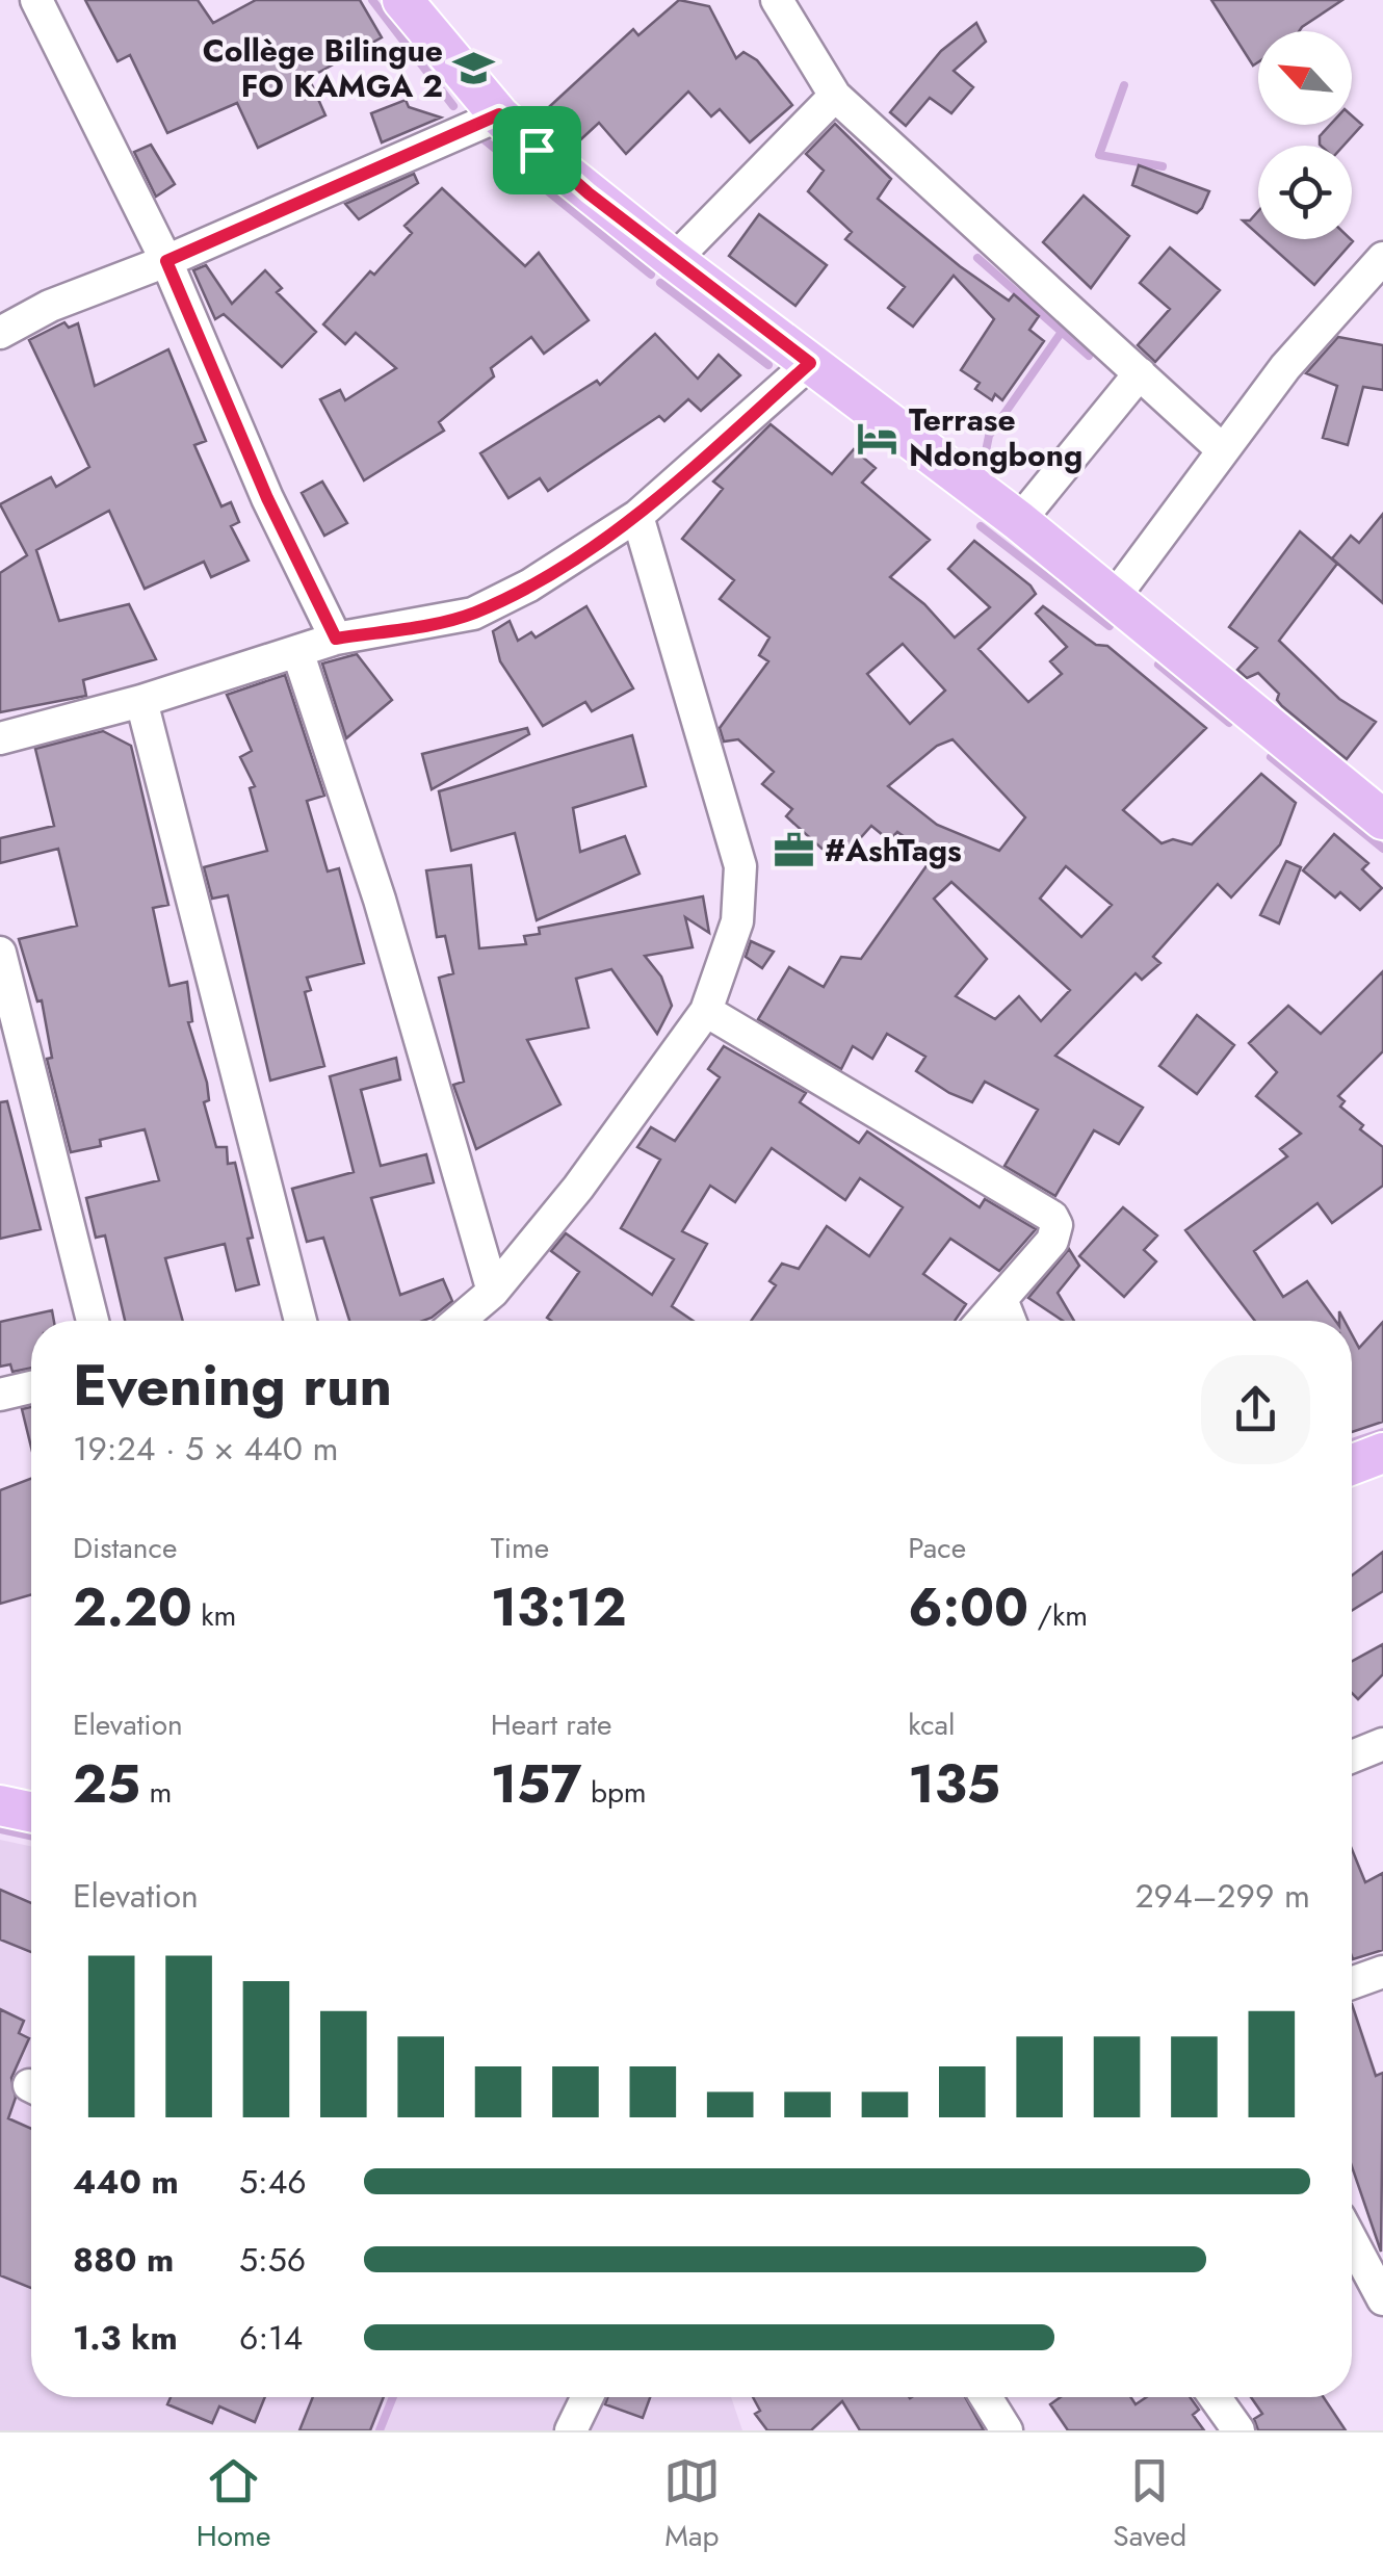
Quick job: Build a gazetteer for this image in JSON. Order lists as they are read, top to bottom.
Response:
{
  "places": {
    "school or university": ["Collège Bilingue FO KAMGA 2"],
    "hotel": ["Terrase Ndongbong"],
    "office": ["#AshTags"]
  },
  "north": "top left",
  "page": {
    "heading": ["Evening run", "19:24 · 5 × 440 m"],
    "stats": [
      ["Distance", "2.20 km"],
      ["Time", "13:12"],
      ["Pace", "6:00 /km"],
      ["Elevation", "25 m"],
      ["Heart rate", "157 bpm"],
      ["kcal", "135"]
    ],
    "chart": ["Elevation", "294–299 m"],
    "list": [
      {
        "name": "440 m",
        "note": "5:46"
      },
      {
        "name": "880 m",
        "note": "5:56"
      },
      {
        "name": "1.3 km",
        "note": "6:14"
      }
    ],
    "tabs": ["Home", "Map", "Saved"]
  }
}
